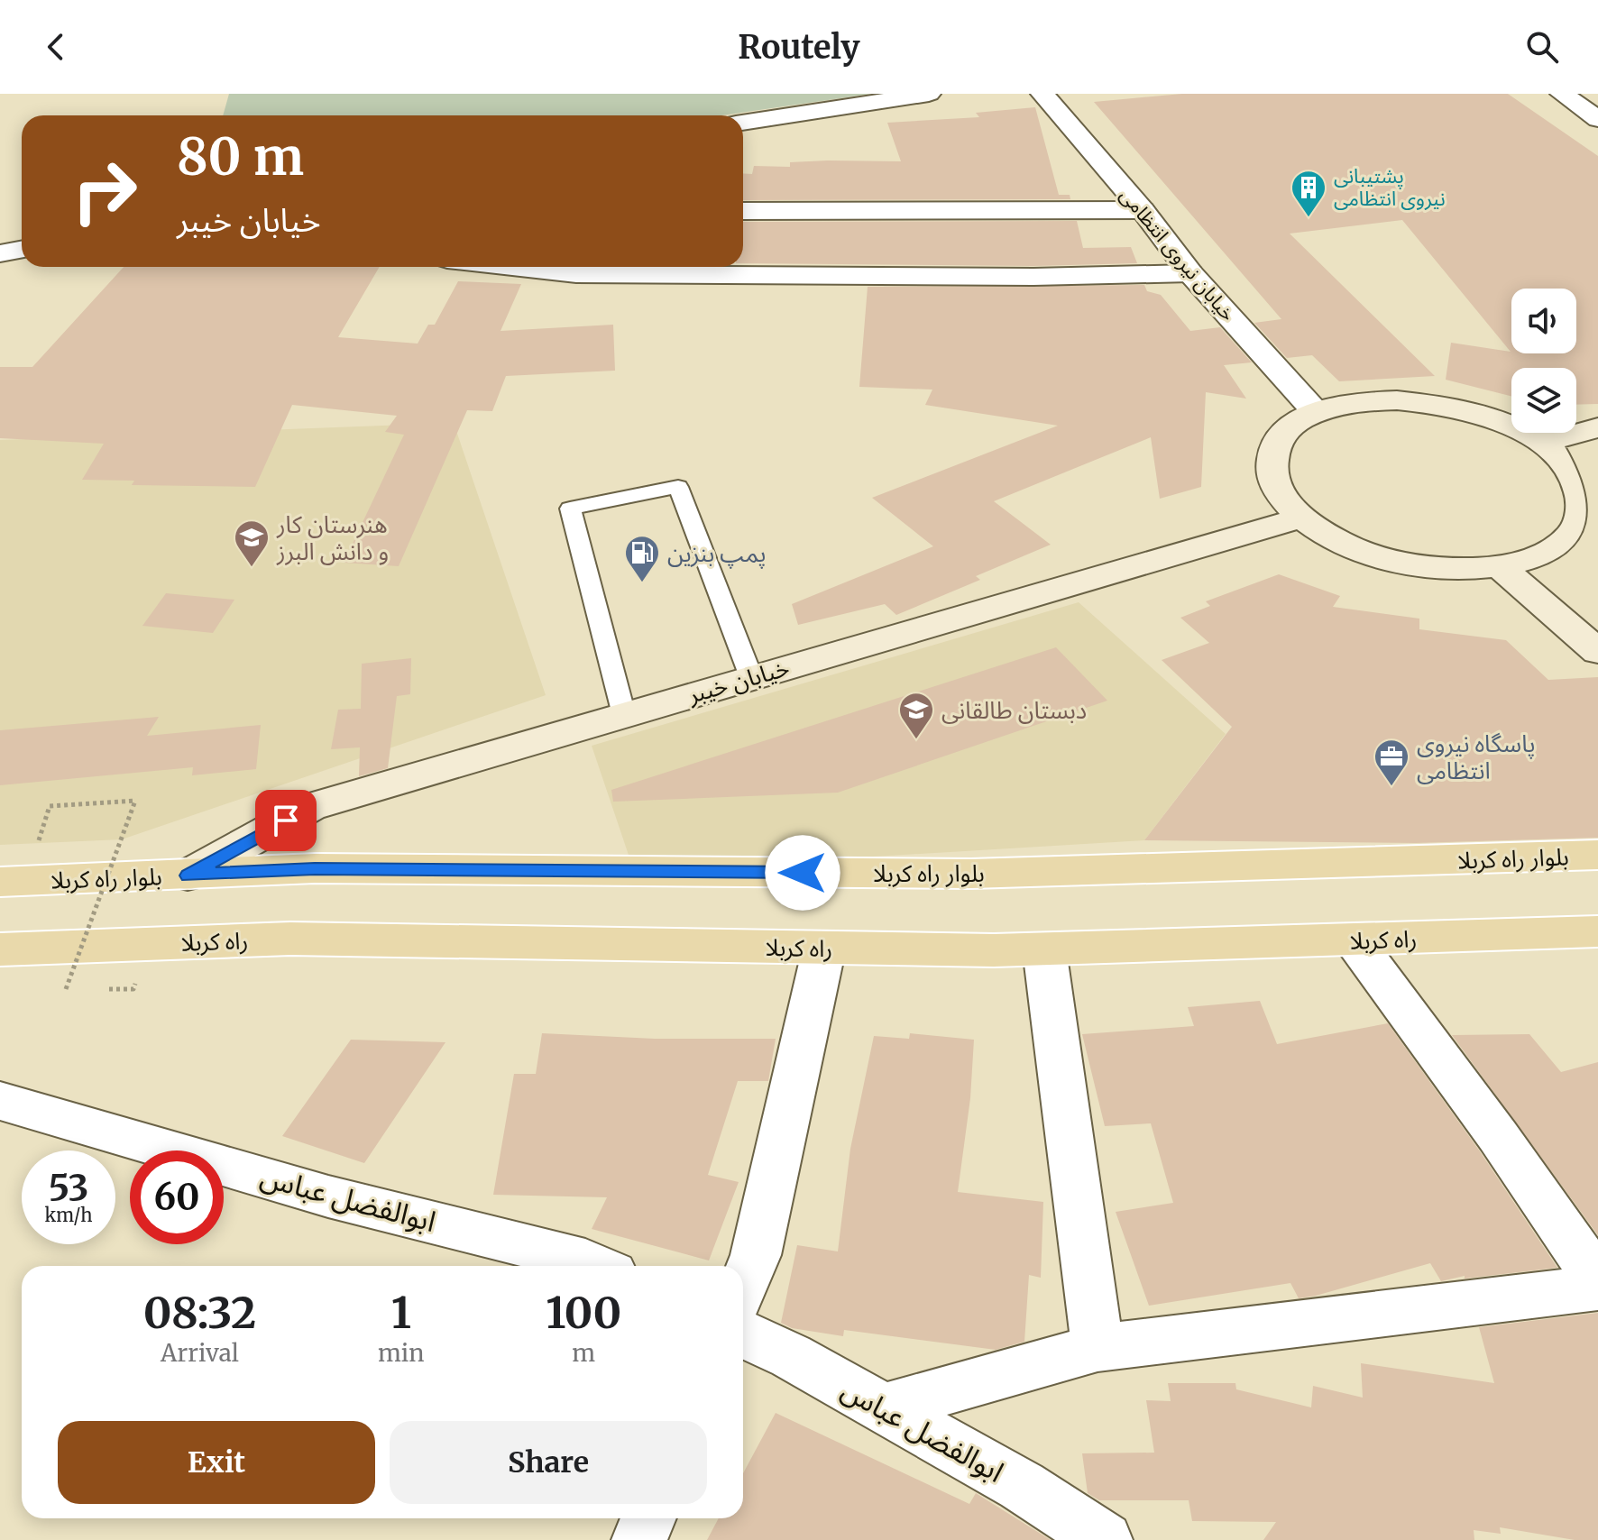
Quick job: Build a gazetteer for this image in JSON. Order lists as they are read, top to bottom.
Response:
{
  "streets": {
    "main road": ["خیابان خیبر", "بلوار راه کربلا", "راه کربلا"],
    "street": ["خیابان نیروی انتظامی", "ابوالفضل عباس"]
  },
  "crossings": [
    ["خیابان خیبر", "بلوار راه کربلا"]
  ],
  "places": {
    "building": ["پشتیبانی نیروی انتظامی"],
    "school or university": ["هنرستان کار و دانش البرز", "دبستان طالقانی"],
    "fuel station": ["پمپ بنزین"],
    "office": ["پاسگاه نیروی انتظامی"]
  },
  "page": {
    "header": "Routely",
    "turn": ["80 m", "خیابان خیبر"],
    "speed": "53 km/h",
    "limit": "60",
    "eta": [
      "08:32",
      "Arrival",
      "1",
      "min",
      "100",
      "m"
    ],
    "buttons": ["Exit", "Share"]
  }
}
